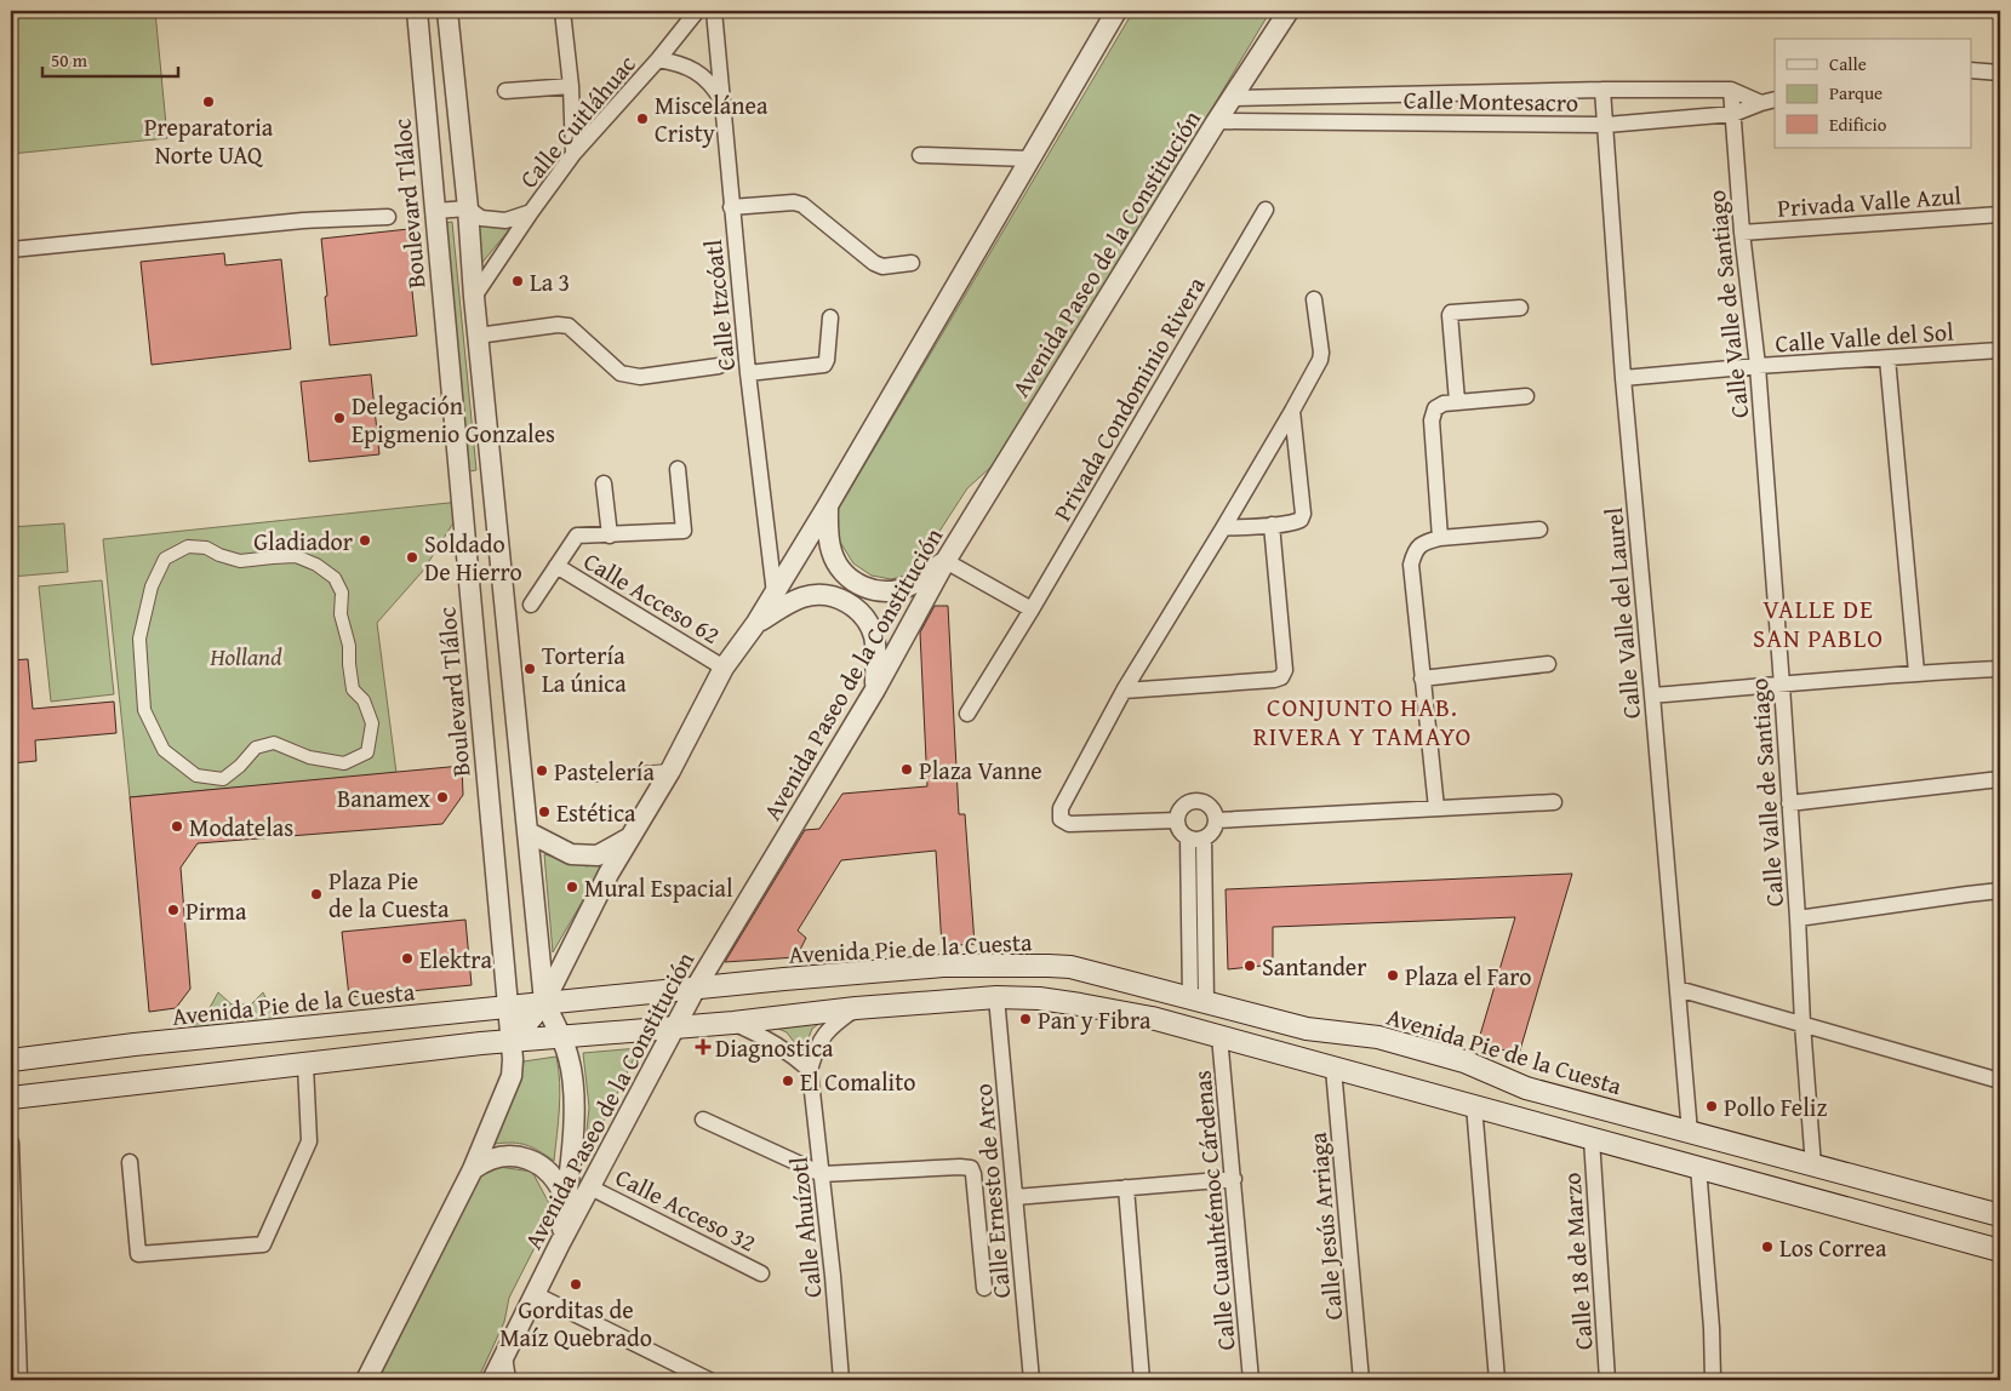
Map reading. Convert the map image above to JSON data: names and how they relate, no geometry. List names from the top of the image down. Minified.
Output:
{"streets":{"main road":["Avenida Pie de la Cuesta"],"street":["Calle Montesacro","Calle Cuitláhuac","Privada Valle Azul","Boulevard Tláloc","Avenida Paseo de la Constitución","Calle Valle de Santiago","Calle Itzcóatl","Calle Valle del Sol","Privada Condominio Rivera","Calle Acceso 62","Calle Valle del Laurel","Calle Ernesto de Arco","Calle Acceso 32","Calle Cuauhtémoc Cárdenas","Calle Jesús Arriaga","Calle Ahuízotl","Calle 18 de Marzo"]},"crossings":[["Calle Montesacro","Avenida Paseo de la Constitución"],["Calle Montesacro","Calle Valle de Santiago"],["Calle Montesacro","Calle Valle del Laurel"],["Calle Cuitláhuac","Boulevard Tláloc"],["Calle Cuitláhuac","Calle Itzcóatl"],["Privada Valle Azul","Calle Valle de Santiago"],["Boulevard Tláloc","Avenida Pie de la Cuesta"],["Avenida Paseo de la Constitución","Avenida Pie de la Cuesta"],["Avenida Paseo de la Constitución","Calle Acceso 32"],["Calle Valle de Santiago","Calle Valle del Sol"],["Calle Valle de Santiago","Avenida Pie de la Cuesta"],["Calle Valle del Sol","Calle Valle del Laurel"],["Calle Valle del Laurel","Avenida Pie de la Cuesta"]],"districts":["VALLE DE SAN PABLO","CONJUNTO HAB. RIVERA Y TAMAYO"],"parks":["Holland"],"places":{"other":["Preparatoria Norte UAQ","Miscelánea Cristy","La 3","Delegación Epigmenio Gonzales","Gladiador","Soldado De Hierro","Tortería La única","Plaza Vanne","Pastelería","Banamex","Estética","Modatelas","Mural Espacial","Plaza Pie de la Cuesta","Pirma","Elektra","Santander","Plaza el Faro","Pan y Fibra","El Comalito","Pollo Feliz","Los Correa","Gorditas de Maíz Quebrado"],"health":["Diagnostica"]},"legend":["Calle","Parque","Edificio"],"scale_bar":"50 m"}
